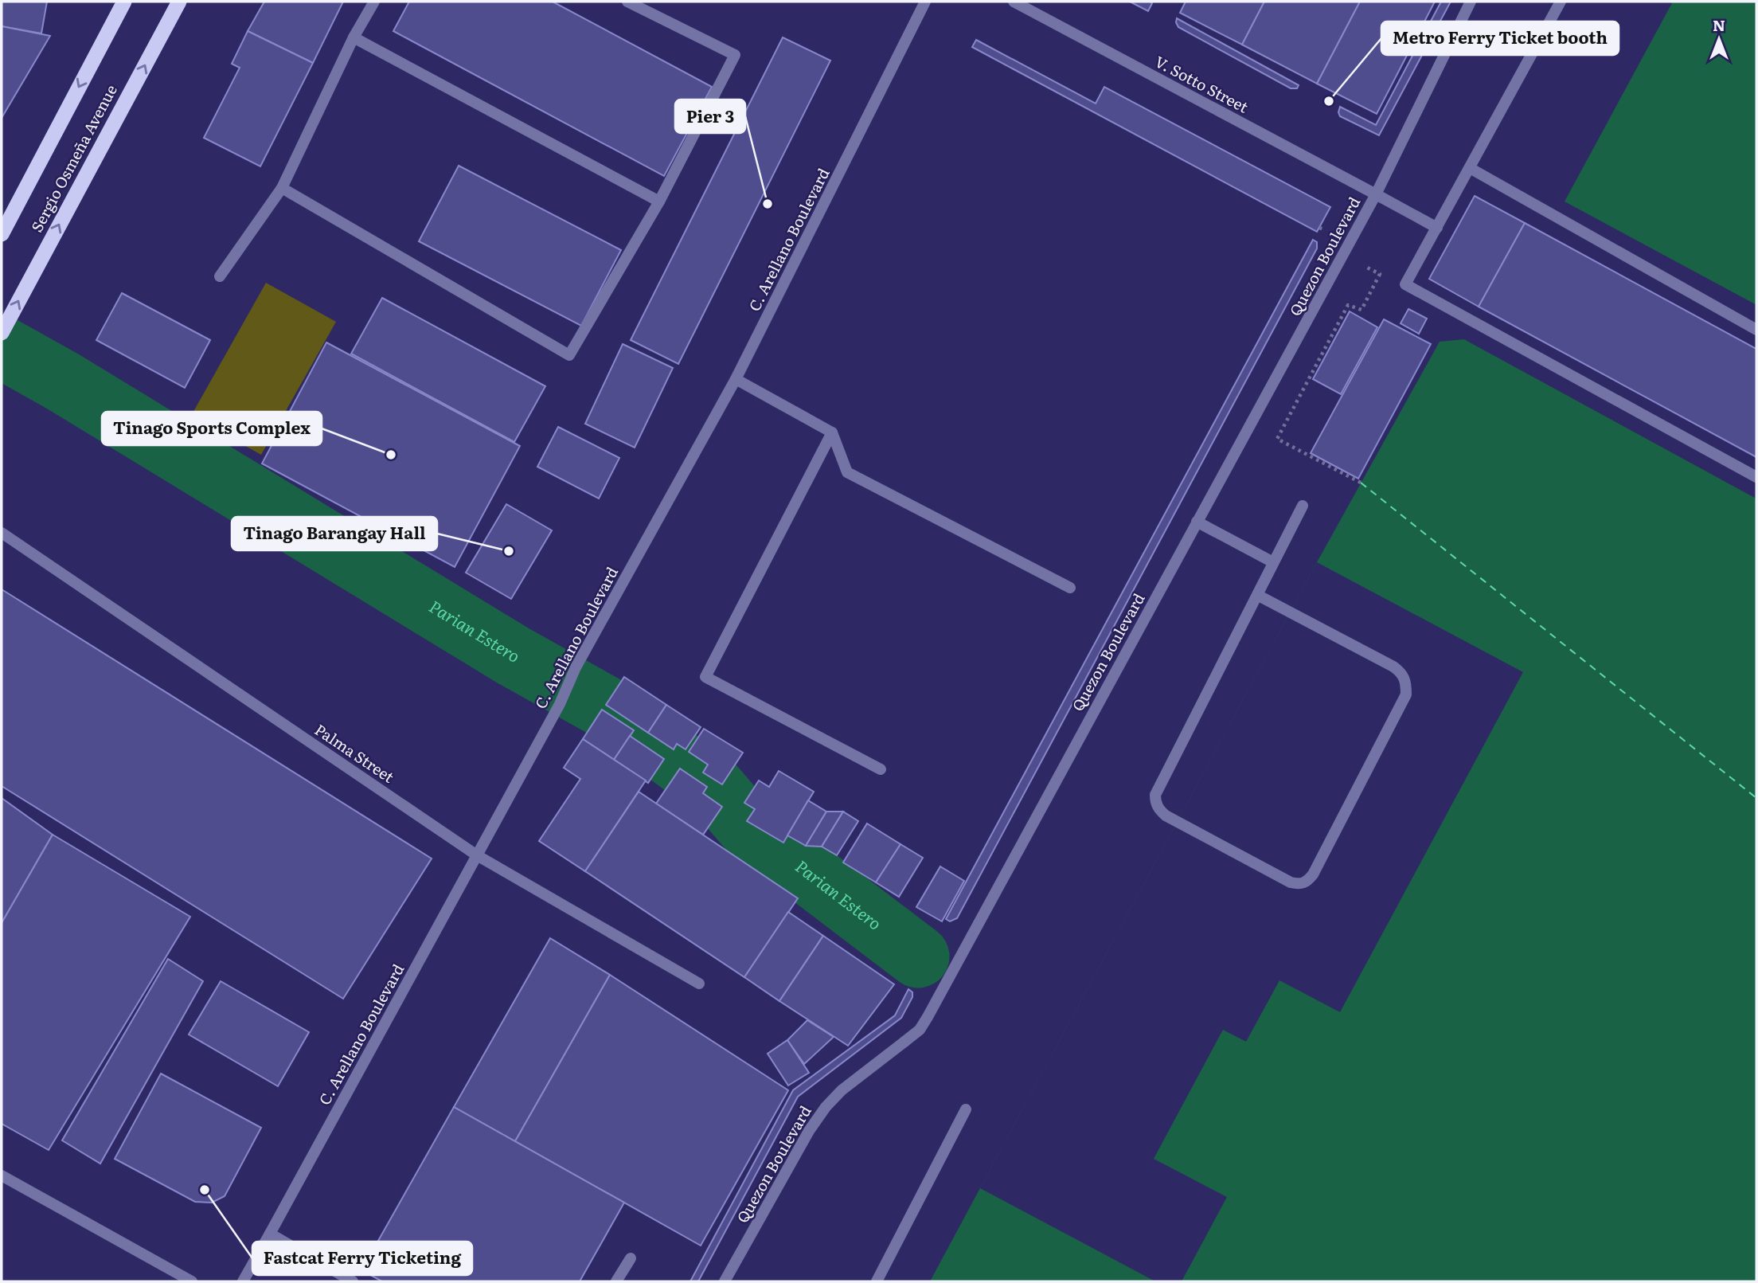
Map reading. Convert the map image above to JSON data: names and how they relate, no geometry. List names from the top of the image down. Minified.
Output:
{"streets":{"highway":["Sergio Osmeña Avenue"],"street":["V. Sotto Street","C. Arellano Boulevard","Quezon Boulevard","Palma Street"]},"crossings":[["V. Sotto Street","Quezon Boulevard"],["C. Arellano Boulevard","Palma Street"]],"water":["Parian Estero"],"places":["Metro Ferry Ticket booth","Pier 3","Tinago Sports Complex","Tinago Barangay Hall","Fastcat Ferry Ticketing"],"north":"top"}
